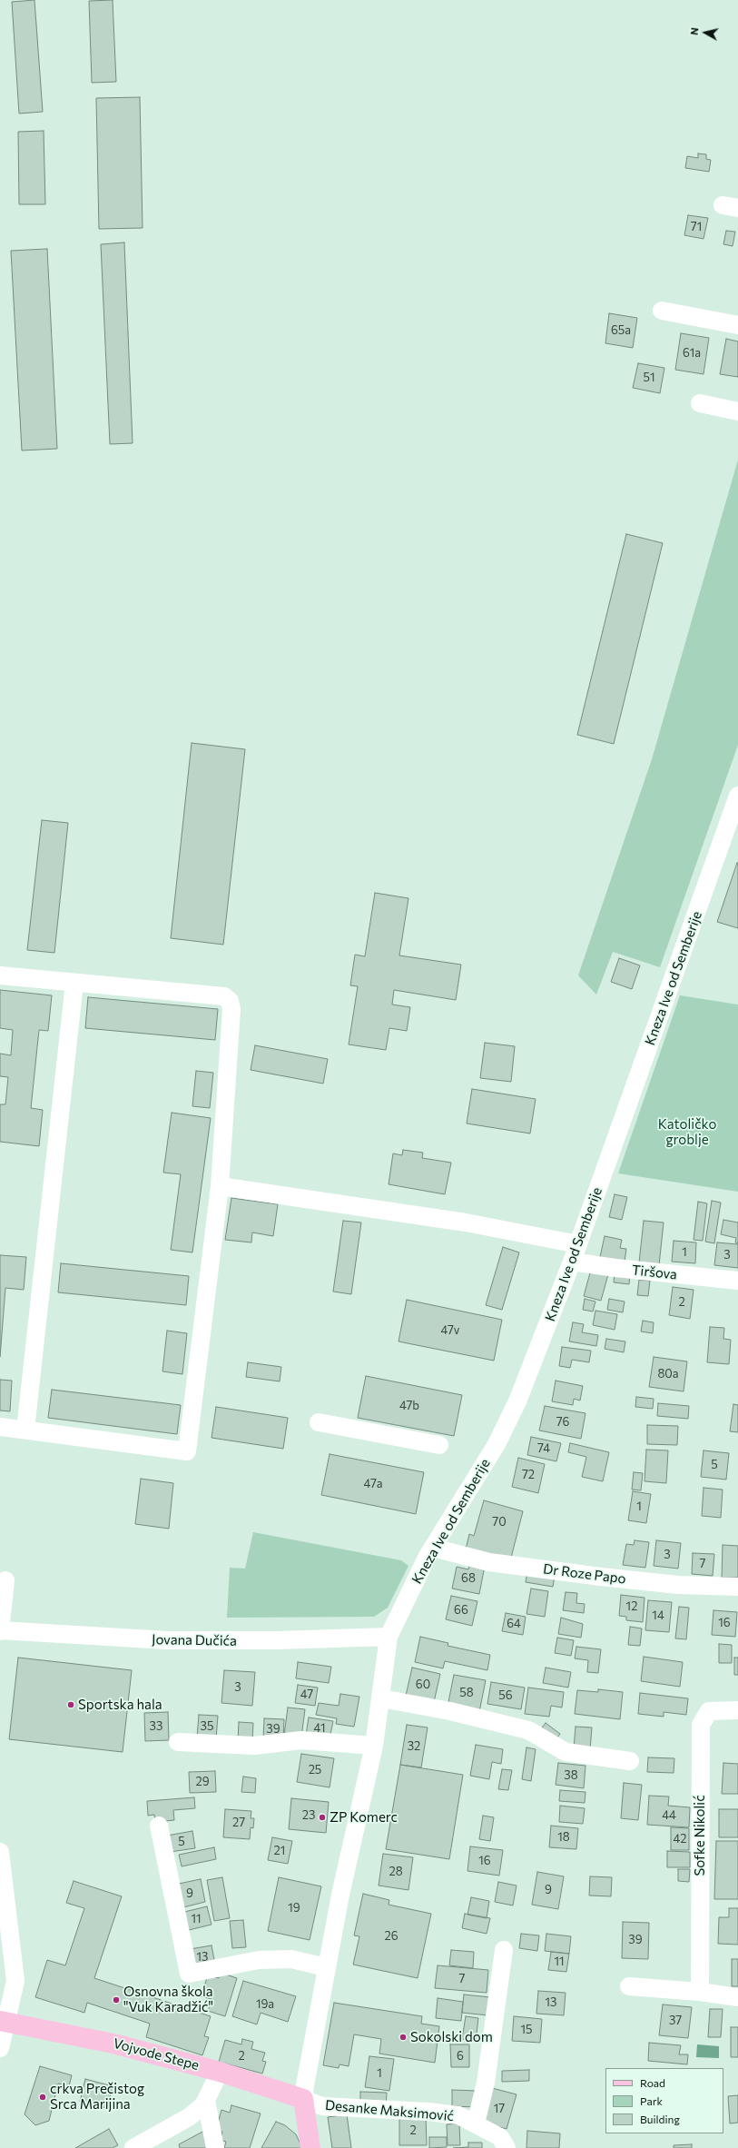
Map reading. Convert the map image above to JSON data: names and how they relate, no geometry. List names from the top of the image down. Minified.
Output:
{"streets":{"main road":["Vojvode Stepe"],"street":["Kneza Ive od Semberije","Tiršova","Dr Roze Papo","Jovana Dučića","Sofke Nikolić","Desanke Maksimović"]},"crossings":[["Kneza Ive od Semberije","Tiršova"],["Kneza Ive od Semberije","Dr Roze Papo"],["Kneza Ive od Semberije","Jovana Dučića"],["Kneza Ive od Semberije","Vojvode Stepe"],["Kneza Ive od Semberije","Desanke Maksimović"],["Vojvode Stepe","Desanke Maksimović"]],"parks":["Katoličko groblje"],"places":["Sportska hala","ZP Komerc","Osnovna škola \"Vuk Karadžić\"","Sokolski dom","crkva Prečistog Srca Marijina"],"house_numbers":["71","65a","61a","51","1","3","2","47v","80a","47b","76","74","5","72","47a","1","70","3","7","68","12","66","14","16","64","60","3","58","47","56","33","35","41","39","32","25","38","29","23","44","27","18","42","5","21","16","28","9","9","19","11","26","39","13","11","7","13","19a","37","15","2","6","1","17","2"],"legend":["Road","Park","Building"],"north":"left"}
